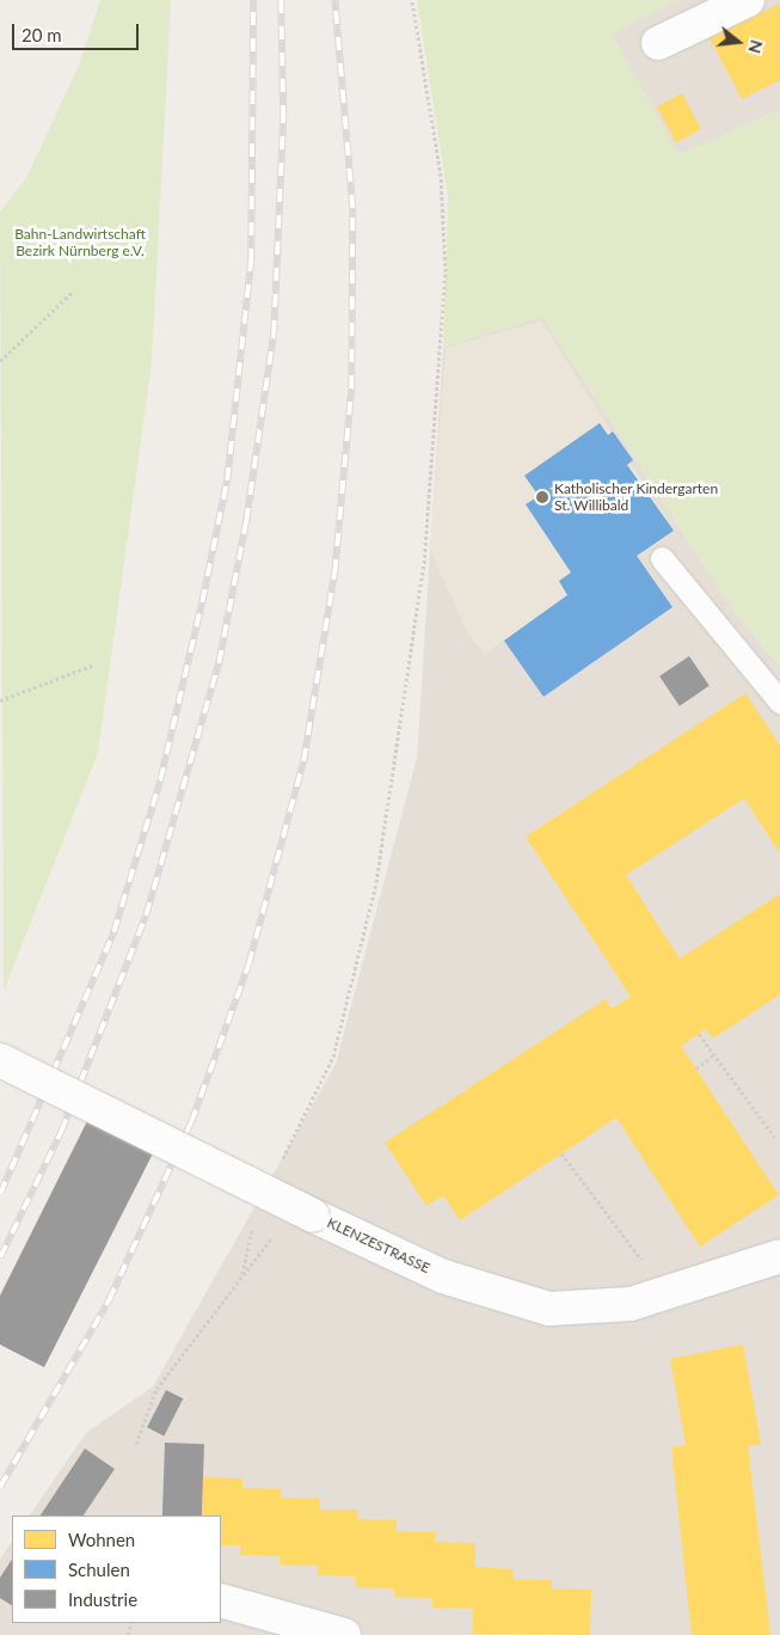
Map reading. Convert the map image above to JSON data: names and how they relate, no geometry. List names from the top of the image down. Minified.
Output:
{"streets":{"street":["KLENZESTRASSE"]},"parks":["Bahn-Landwirtschaft Bezirk Nürnberg e.V."],"places":["Katholischer Kindergarten St. Willibald"],"legend":["Wohnen","Schulen","Industrie"],"scale_bar":"20 m","north":"right"}
